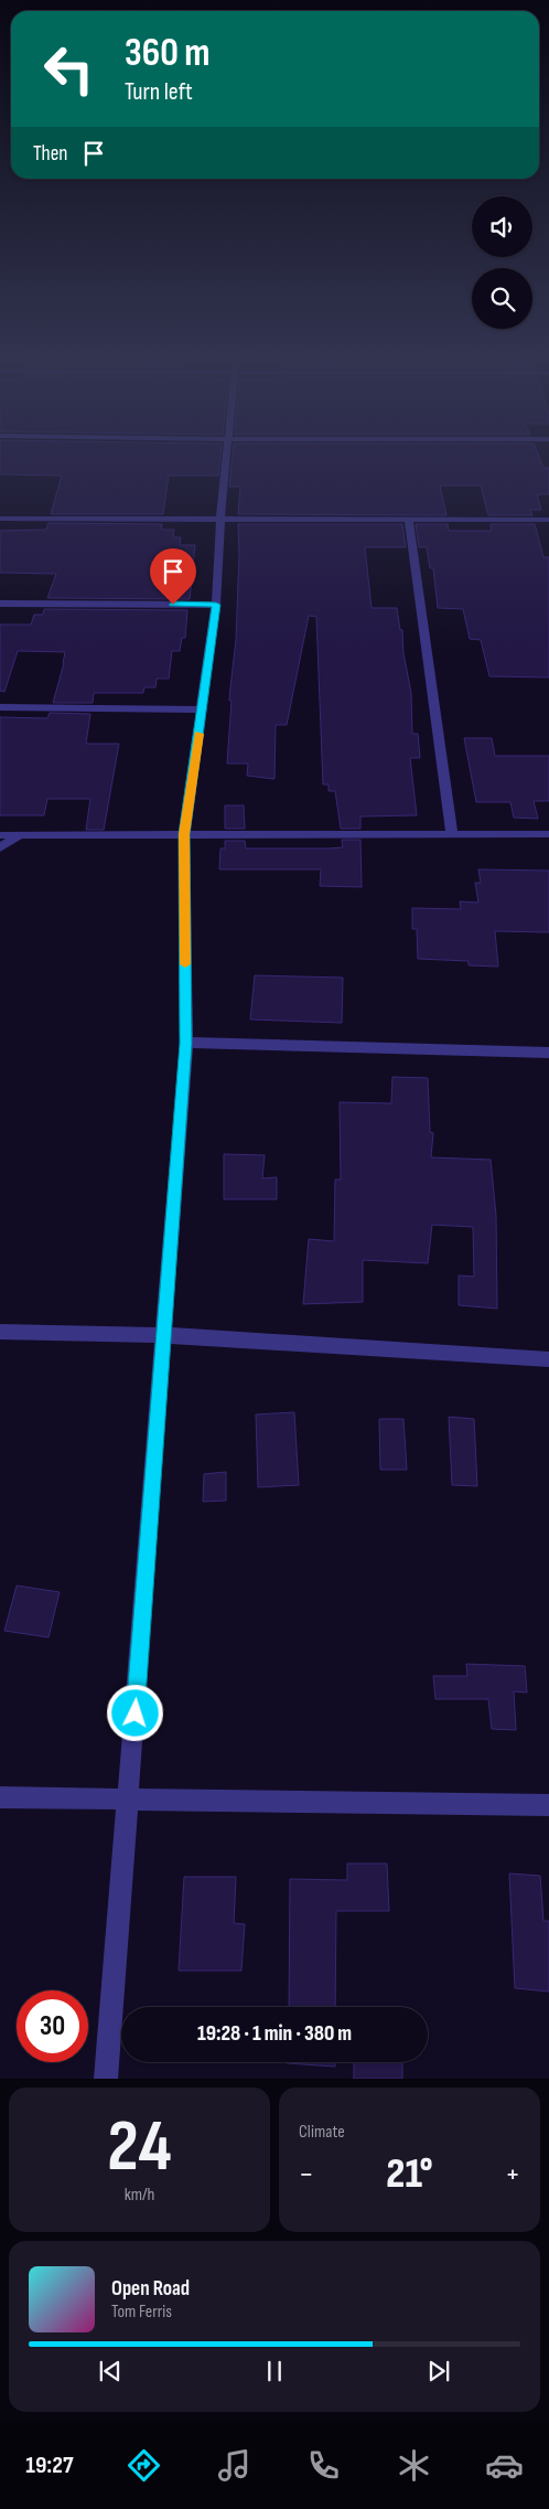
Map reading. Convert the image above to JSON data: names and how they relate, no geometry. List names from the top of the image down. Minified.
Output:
{"page":{"turn":["360 m","Turn left"],"then":"Then","limit":"30","trip":"19:28 · 1 min · 380 m","tile":[["24","km/h"],"Climate"],"heat":["−","21°","+"],"song":["Open Road","Tom Ferris"],"tabs":"19:27"}}
